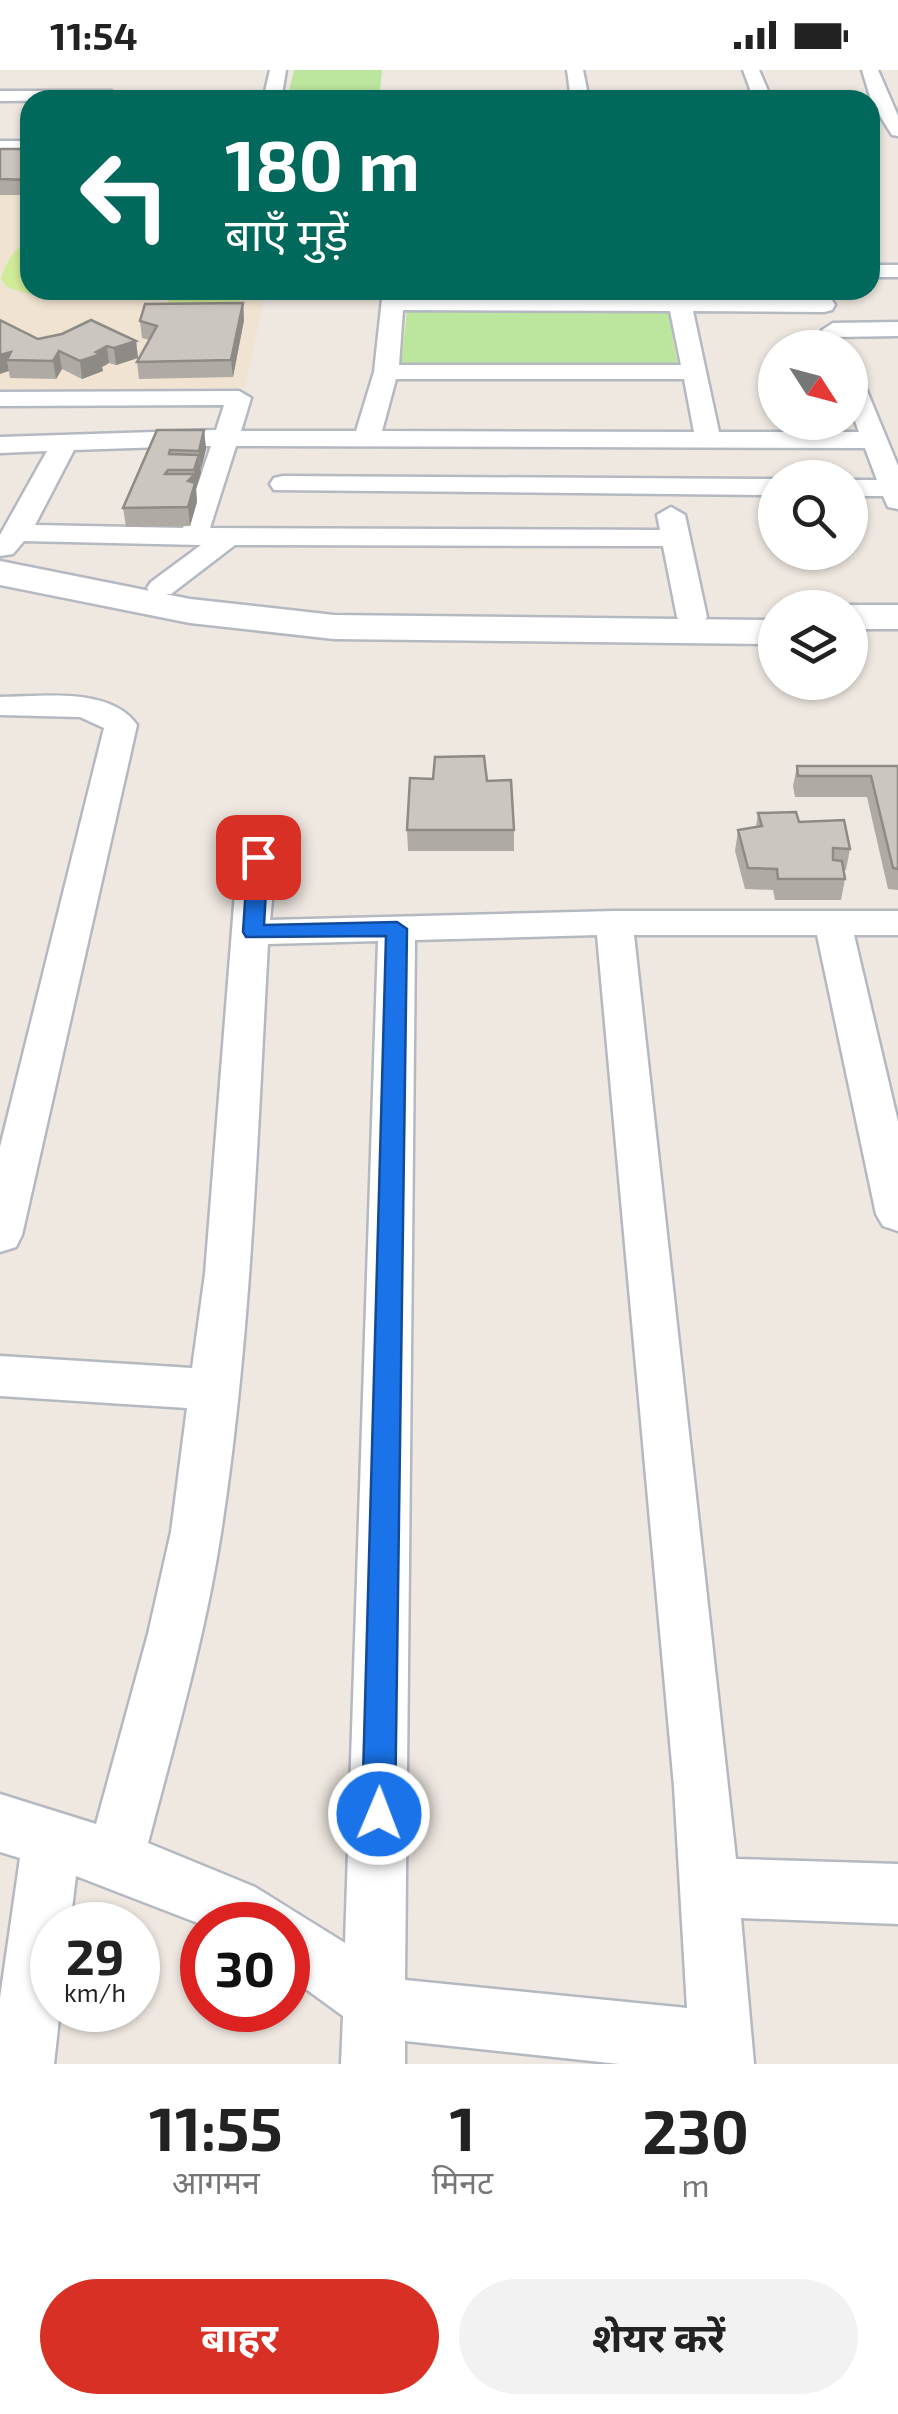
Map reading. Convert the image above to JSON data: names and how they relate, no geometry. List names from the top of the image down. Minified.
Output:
{"north":"bottom right","page":{"status":"11:54","turn":["180 m","बाएँ मुड़ें"],"speed":"29 km/h","limit":"30","eta":["11:55","आगमन","1","मिनट","230","m"],"buttons":["बाहर","शेयर करें"]}}
